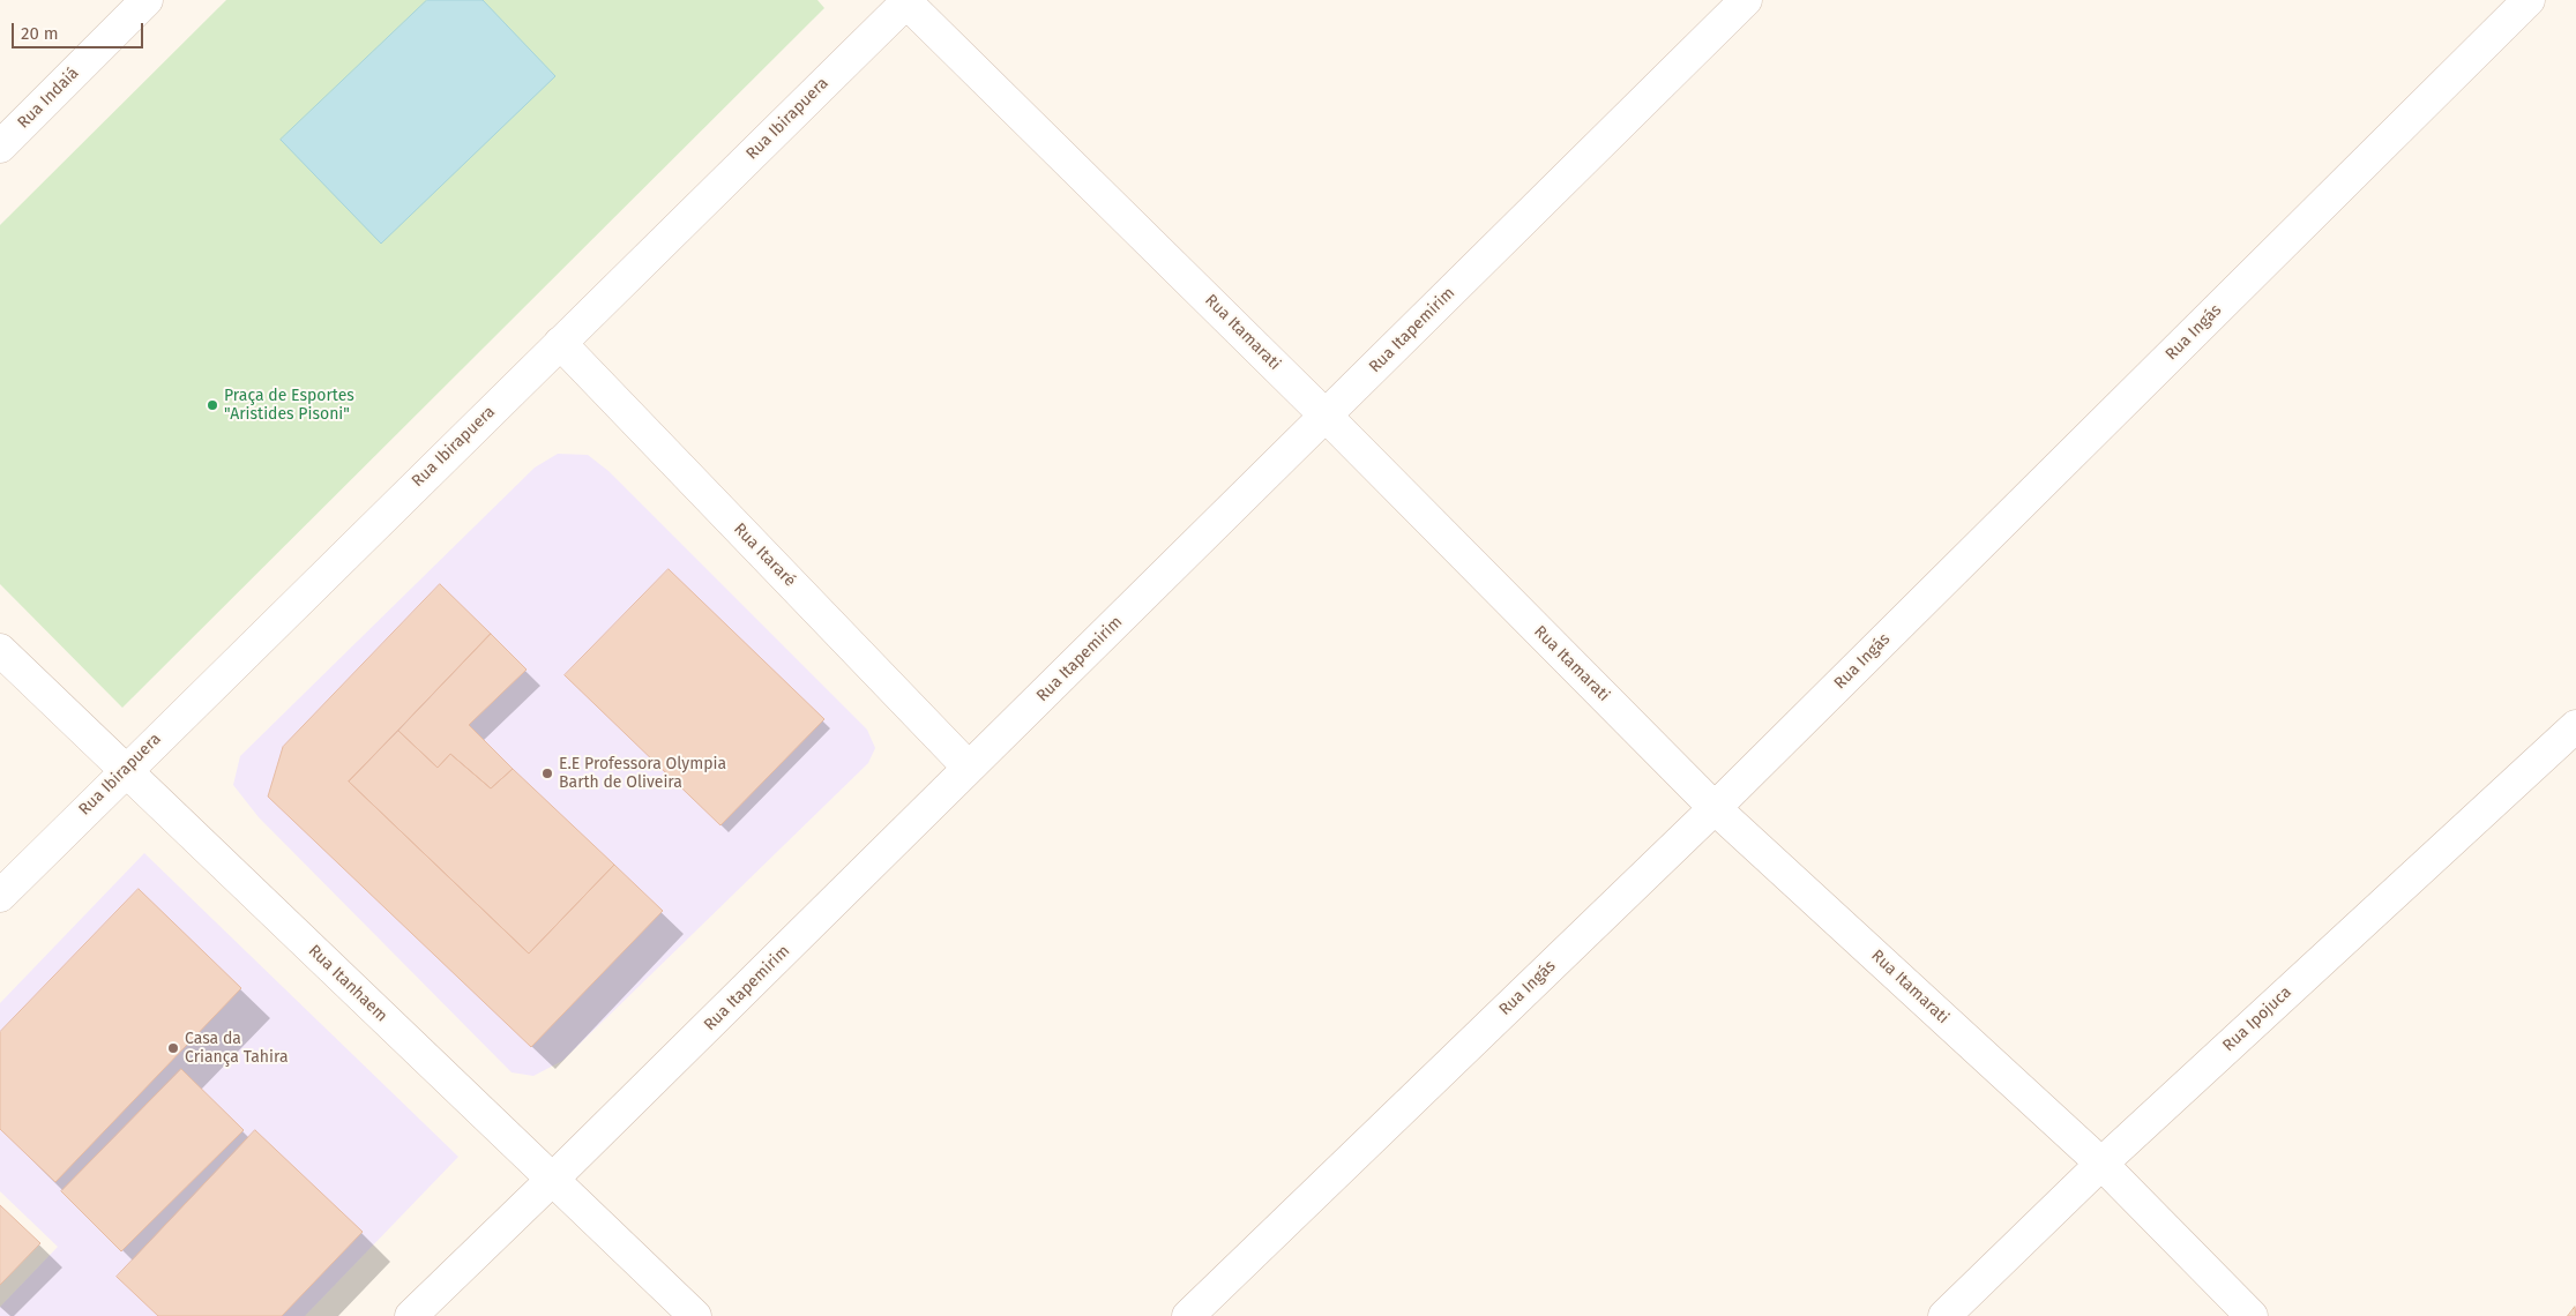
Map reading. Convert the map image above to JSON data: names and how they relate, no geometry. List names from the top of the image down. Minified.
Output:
{"streets":{"street":["Rua Indaiá","Rua Ibirapuera","Rua Itapemirim","Rua Itamarati","Rua Ingás","Rua Itararé","Rua Itanhaem","Rua Ipojuca"]},"crossings":[["Rua Ibirapuera","Rua Itamarati"],["Rua Ibirapuera","Rua Itararé"],["Rua Ibirapuera","Rua Itanhaem"],["Rua Itapemirim","Rua Itamarati"],["Rua Itapemirim","Rua Itararé"],["Rua Itapemirim","Rua Itanhaem"],["Rua Itamarati","Rua Ingás"],["Rua Itamarati","Rua Ipojuca"]],"places":["Praça de Esportes \"Aristides Pisoni\"","E.E Professora Olympia Barth de Oliveira","Casa da Criança Tahira"],"scale_bar":"20 m"}
